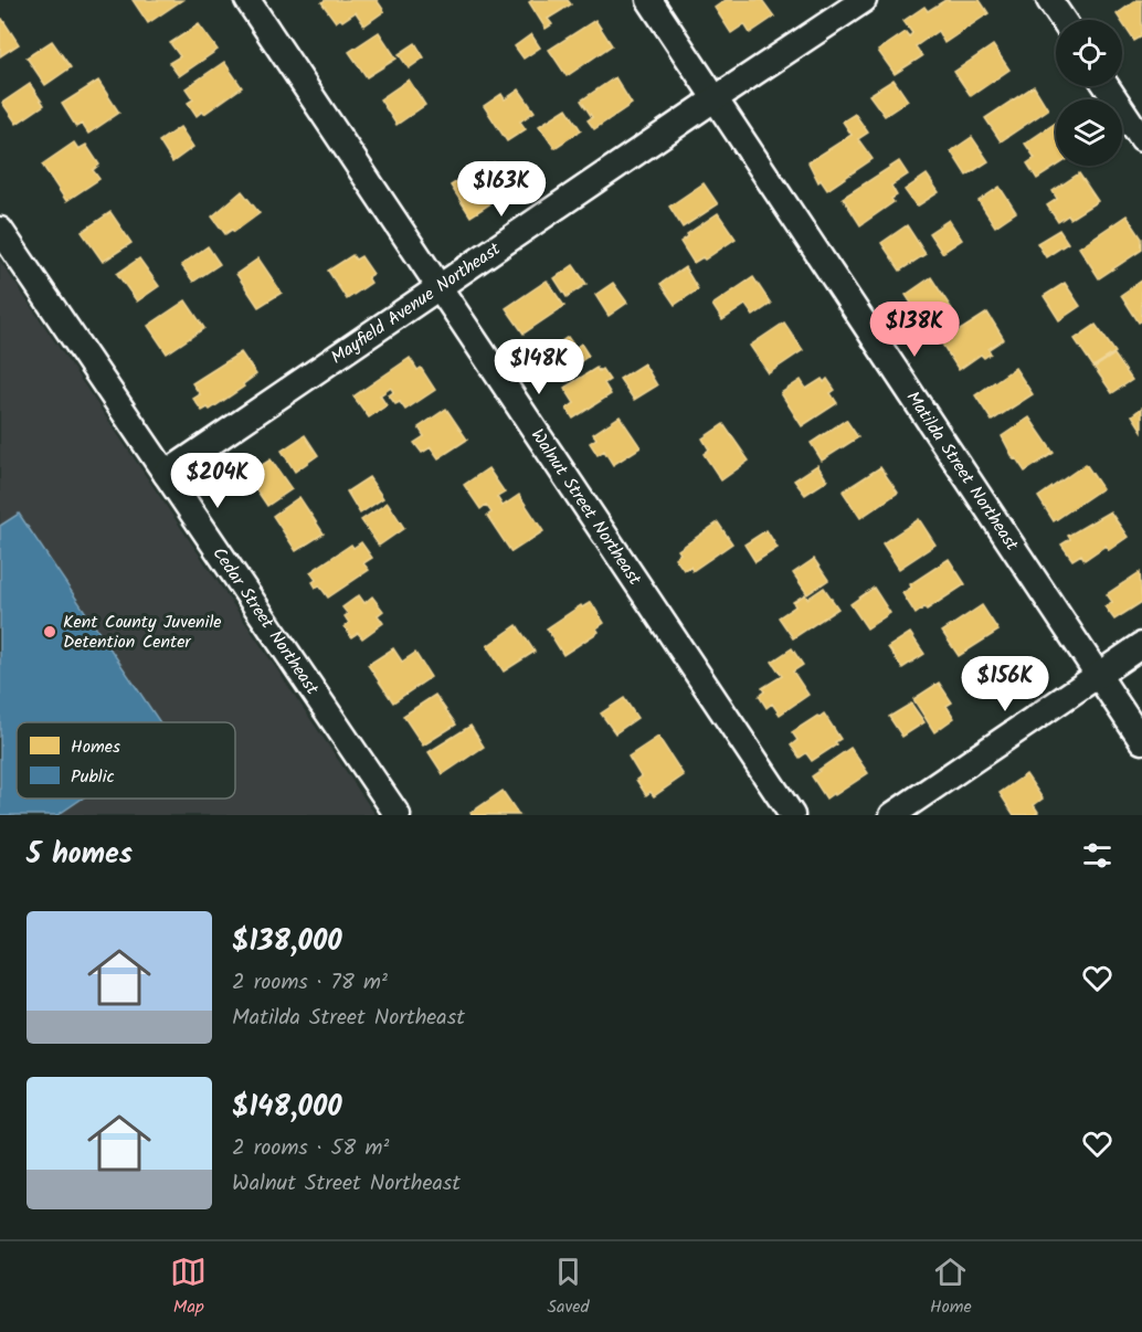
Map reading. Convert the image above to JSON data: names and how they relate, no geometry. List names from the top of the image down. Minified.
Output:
{"streets":{"street":["Mayfield Avenue Northeast","Matilda Street Northeast","Walnut Street Northeast","Cedar Street Northeast"]},"crossings":[["Mayfield Avenue Northeast","Matilda Street Northeast"],["Mayfield Avenue Northeast","Walnut Street Northeast"],["Mayfield Avenue Northeast","Cedar Street Northeast"]],"places":["Kent County Juvenile Detention Center"],"legend":["Homes","Public"],"page":{"price":["$163K","$138K","$148K","$204K","$156K"],"heading":"5 homes","list":[{"name":"$138,000","note":"2 rooms · 78 m² · Matilda Street Northeast"},{"name":"$148,000","note":"2 rooms · 58 m² · Walnut Street Northeast"}],"tabs":["Map","Saved","Home"]}}
